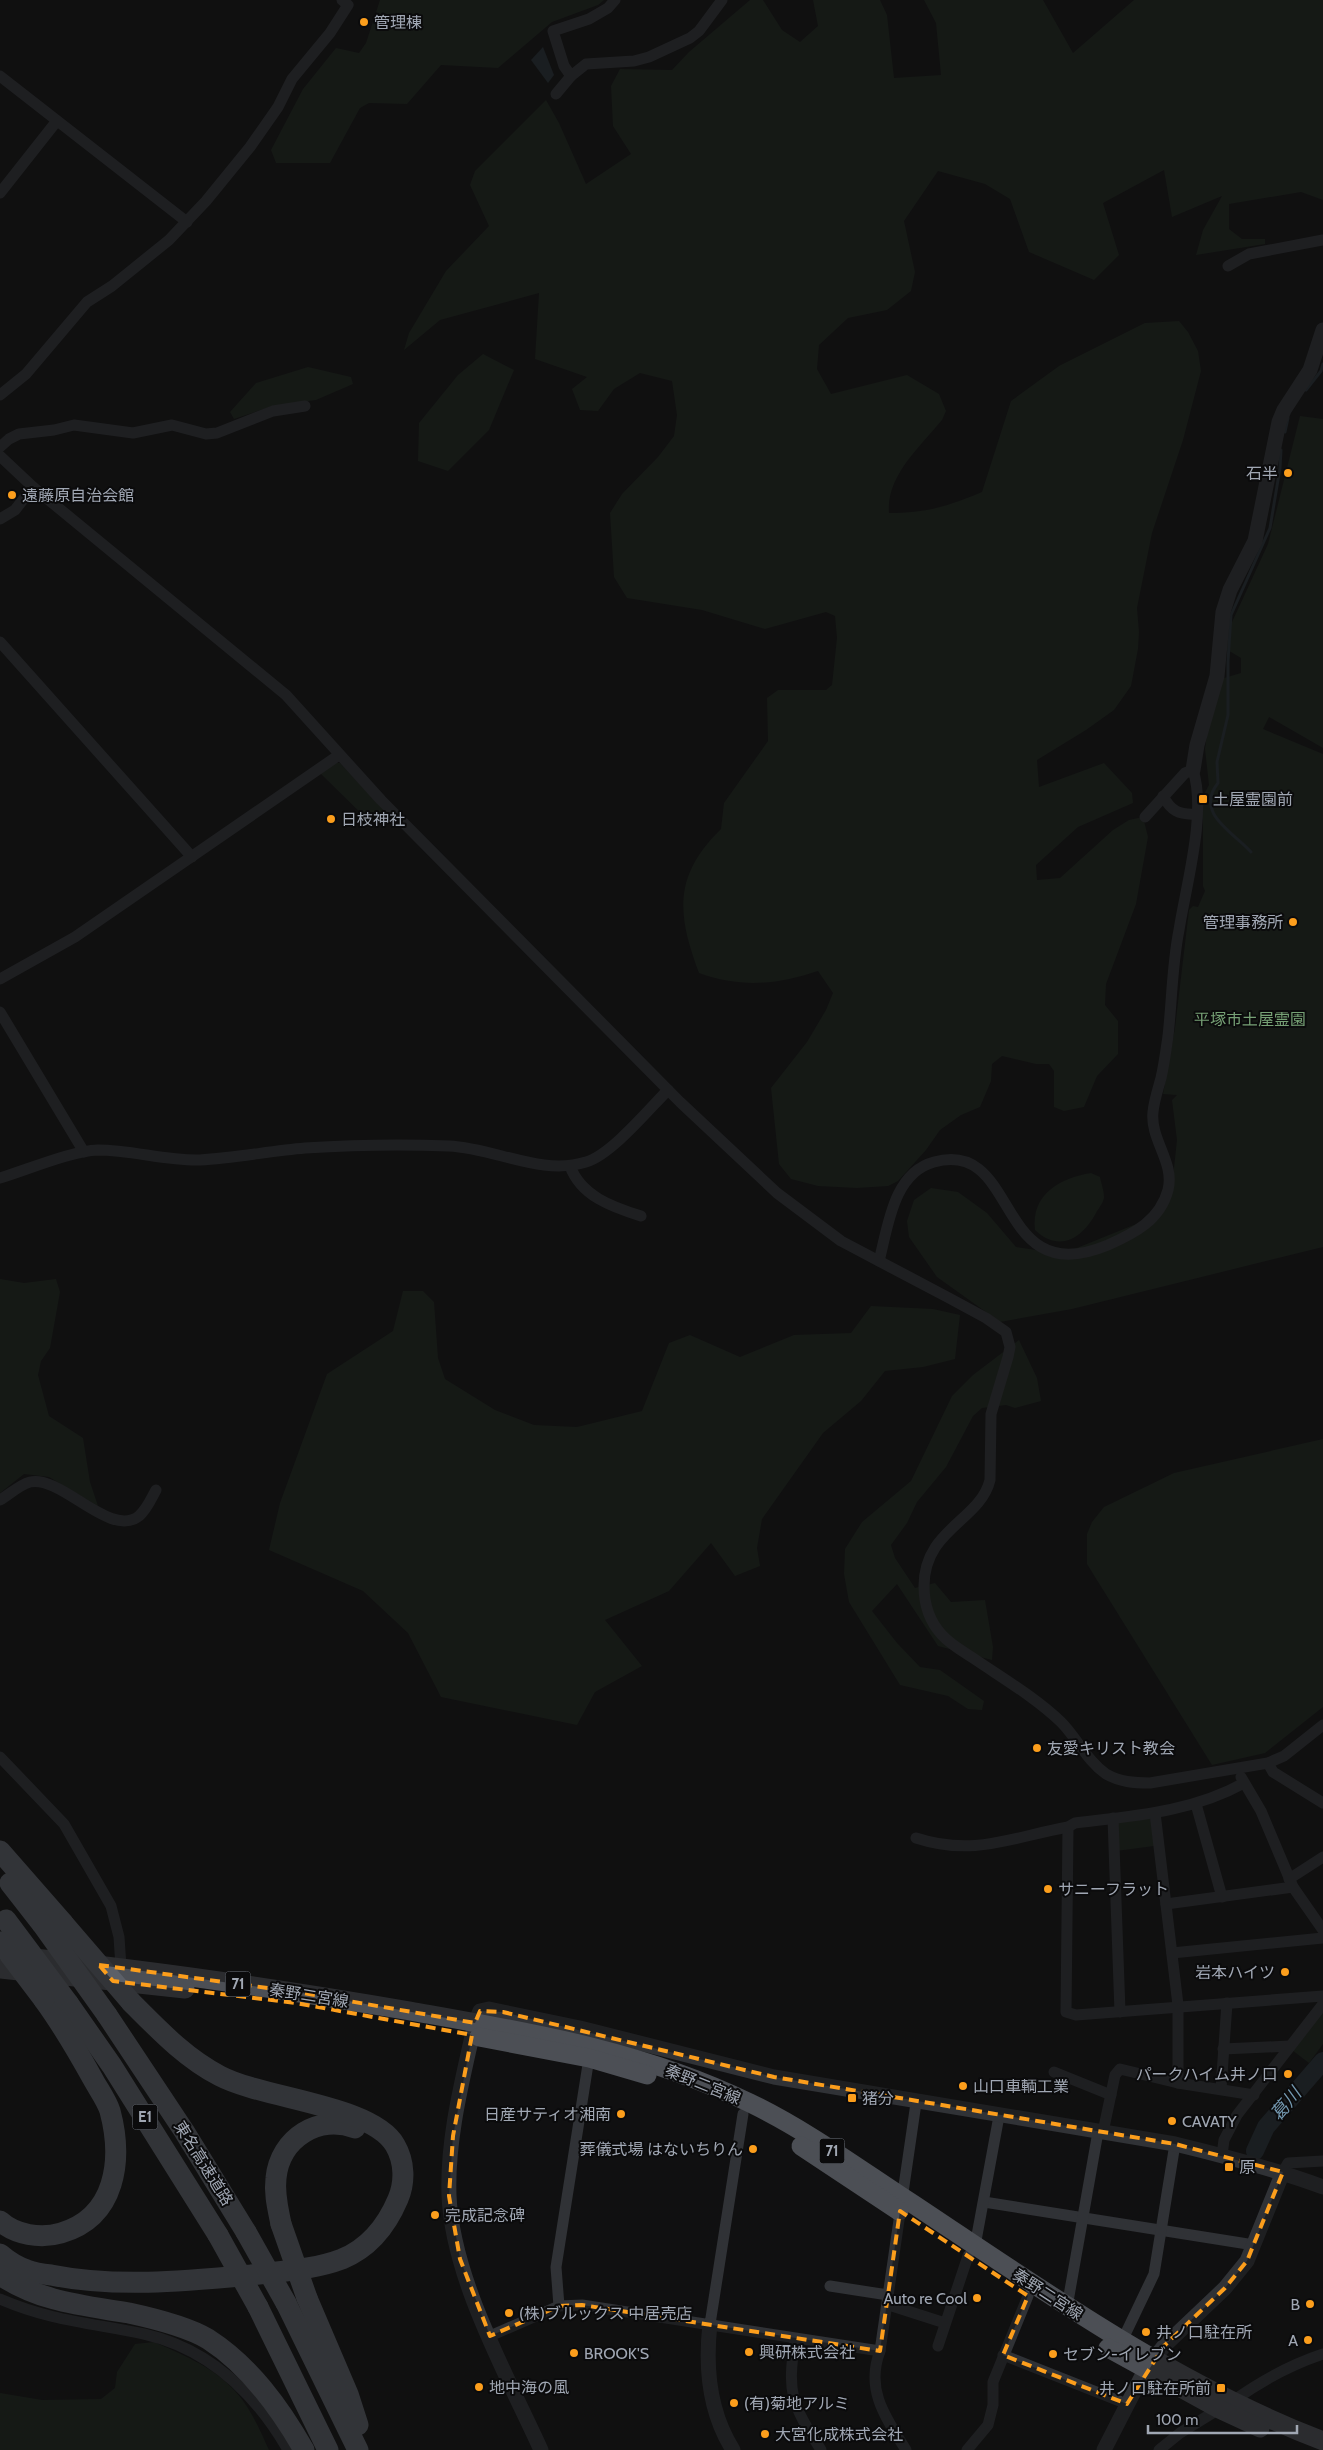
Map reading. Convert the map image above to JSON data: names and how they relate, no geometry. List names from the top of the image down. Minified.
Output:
{"streets":{"highway":["E1","東名高速道路"],"main road":["71","秦野二宮線"]},"water":["葛川"],"parks":["平塚市土屋霊園"],"places":{"other":["管理棟","石半","遠藤原自治会館","日枝神社","管理事務所","友愛キリスト教会","サニーフラット","岩本ハイツ","パークハイム井ノ口","山口車輌工業","日産サティオ湘南","CAVATY","葬儀式場 はないちりん","完成記念碑","Auto re Cool","B","(株)ブルックス 中居売店","井ノ口駐在所","A","興研株式会社","BROOK'S","セブン-イレブン","地中海の風","(有)菊地アルミ","大宮化成株式会社"],"transit":["土屋霊園前","猪分","原","井ノ口駐在所前"]},"scale_bar":"100 m"}
